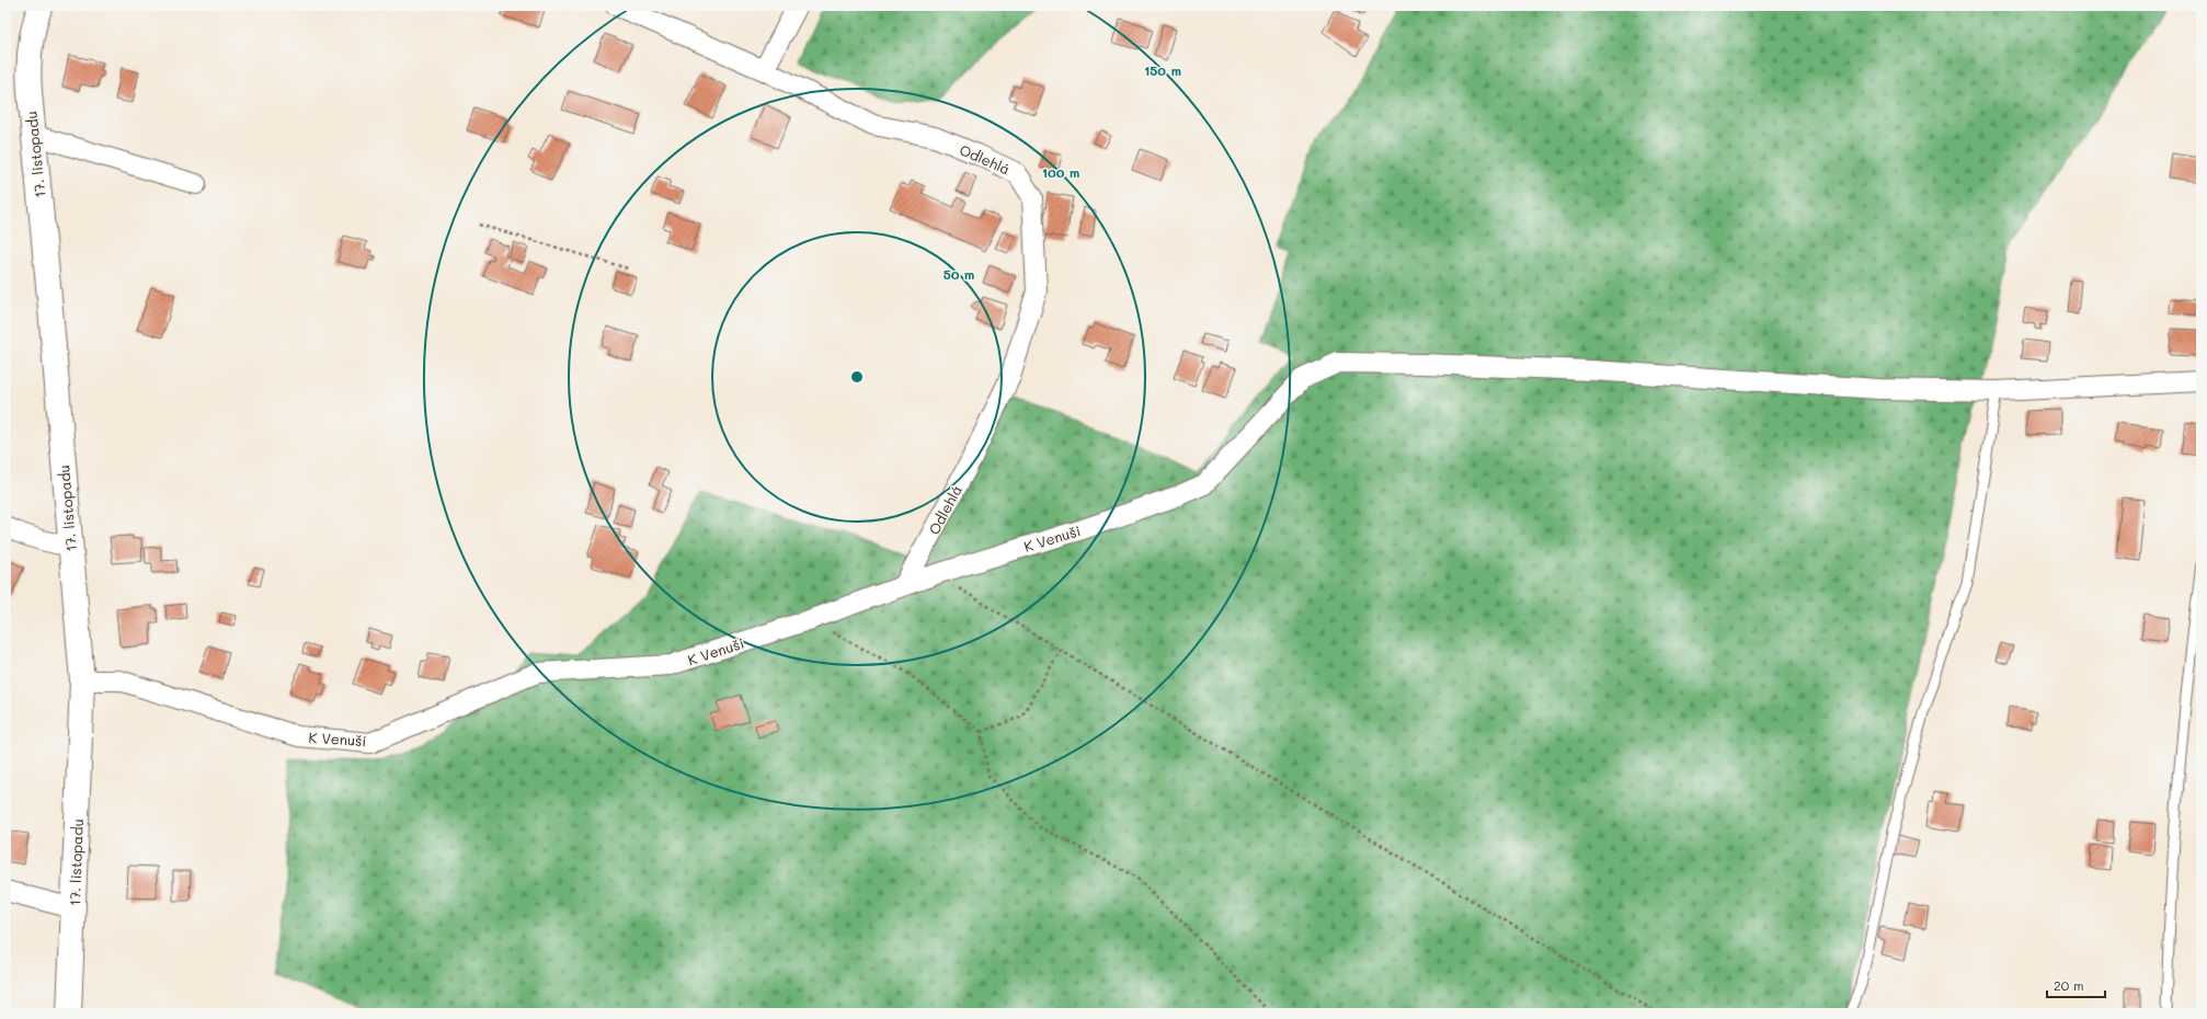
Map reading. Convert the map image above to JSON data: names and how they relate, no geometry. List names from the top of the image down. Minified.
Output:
{"streets":{"main road":["17. listopadu"],"street":["Odlehlá","K Venuši"]},"crossings":[["17. listopadu","K Venuši"],["Odlehlá","K Venuši"]],"scale_bar":"20 m","rings":["150 m","100 m","50 m"]}
